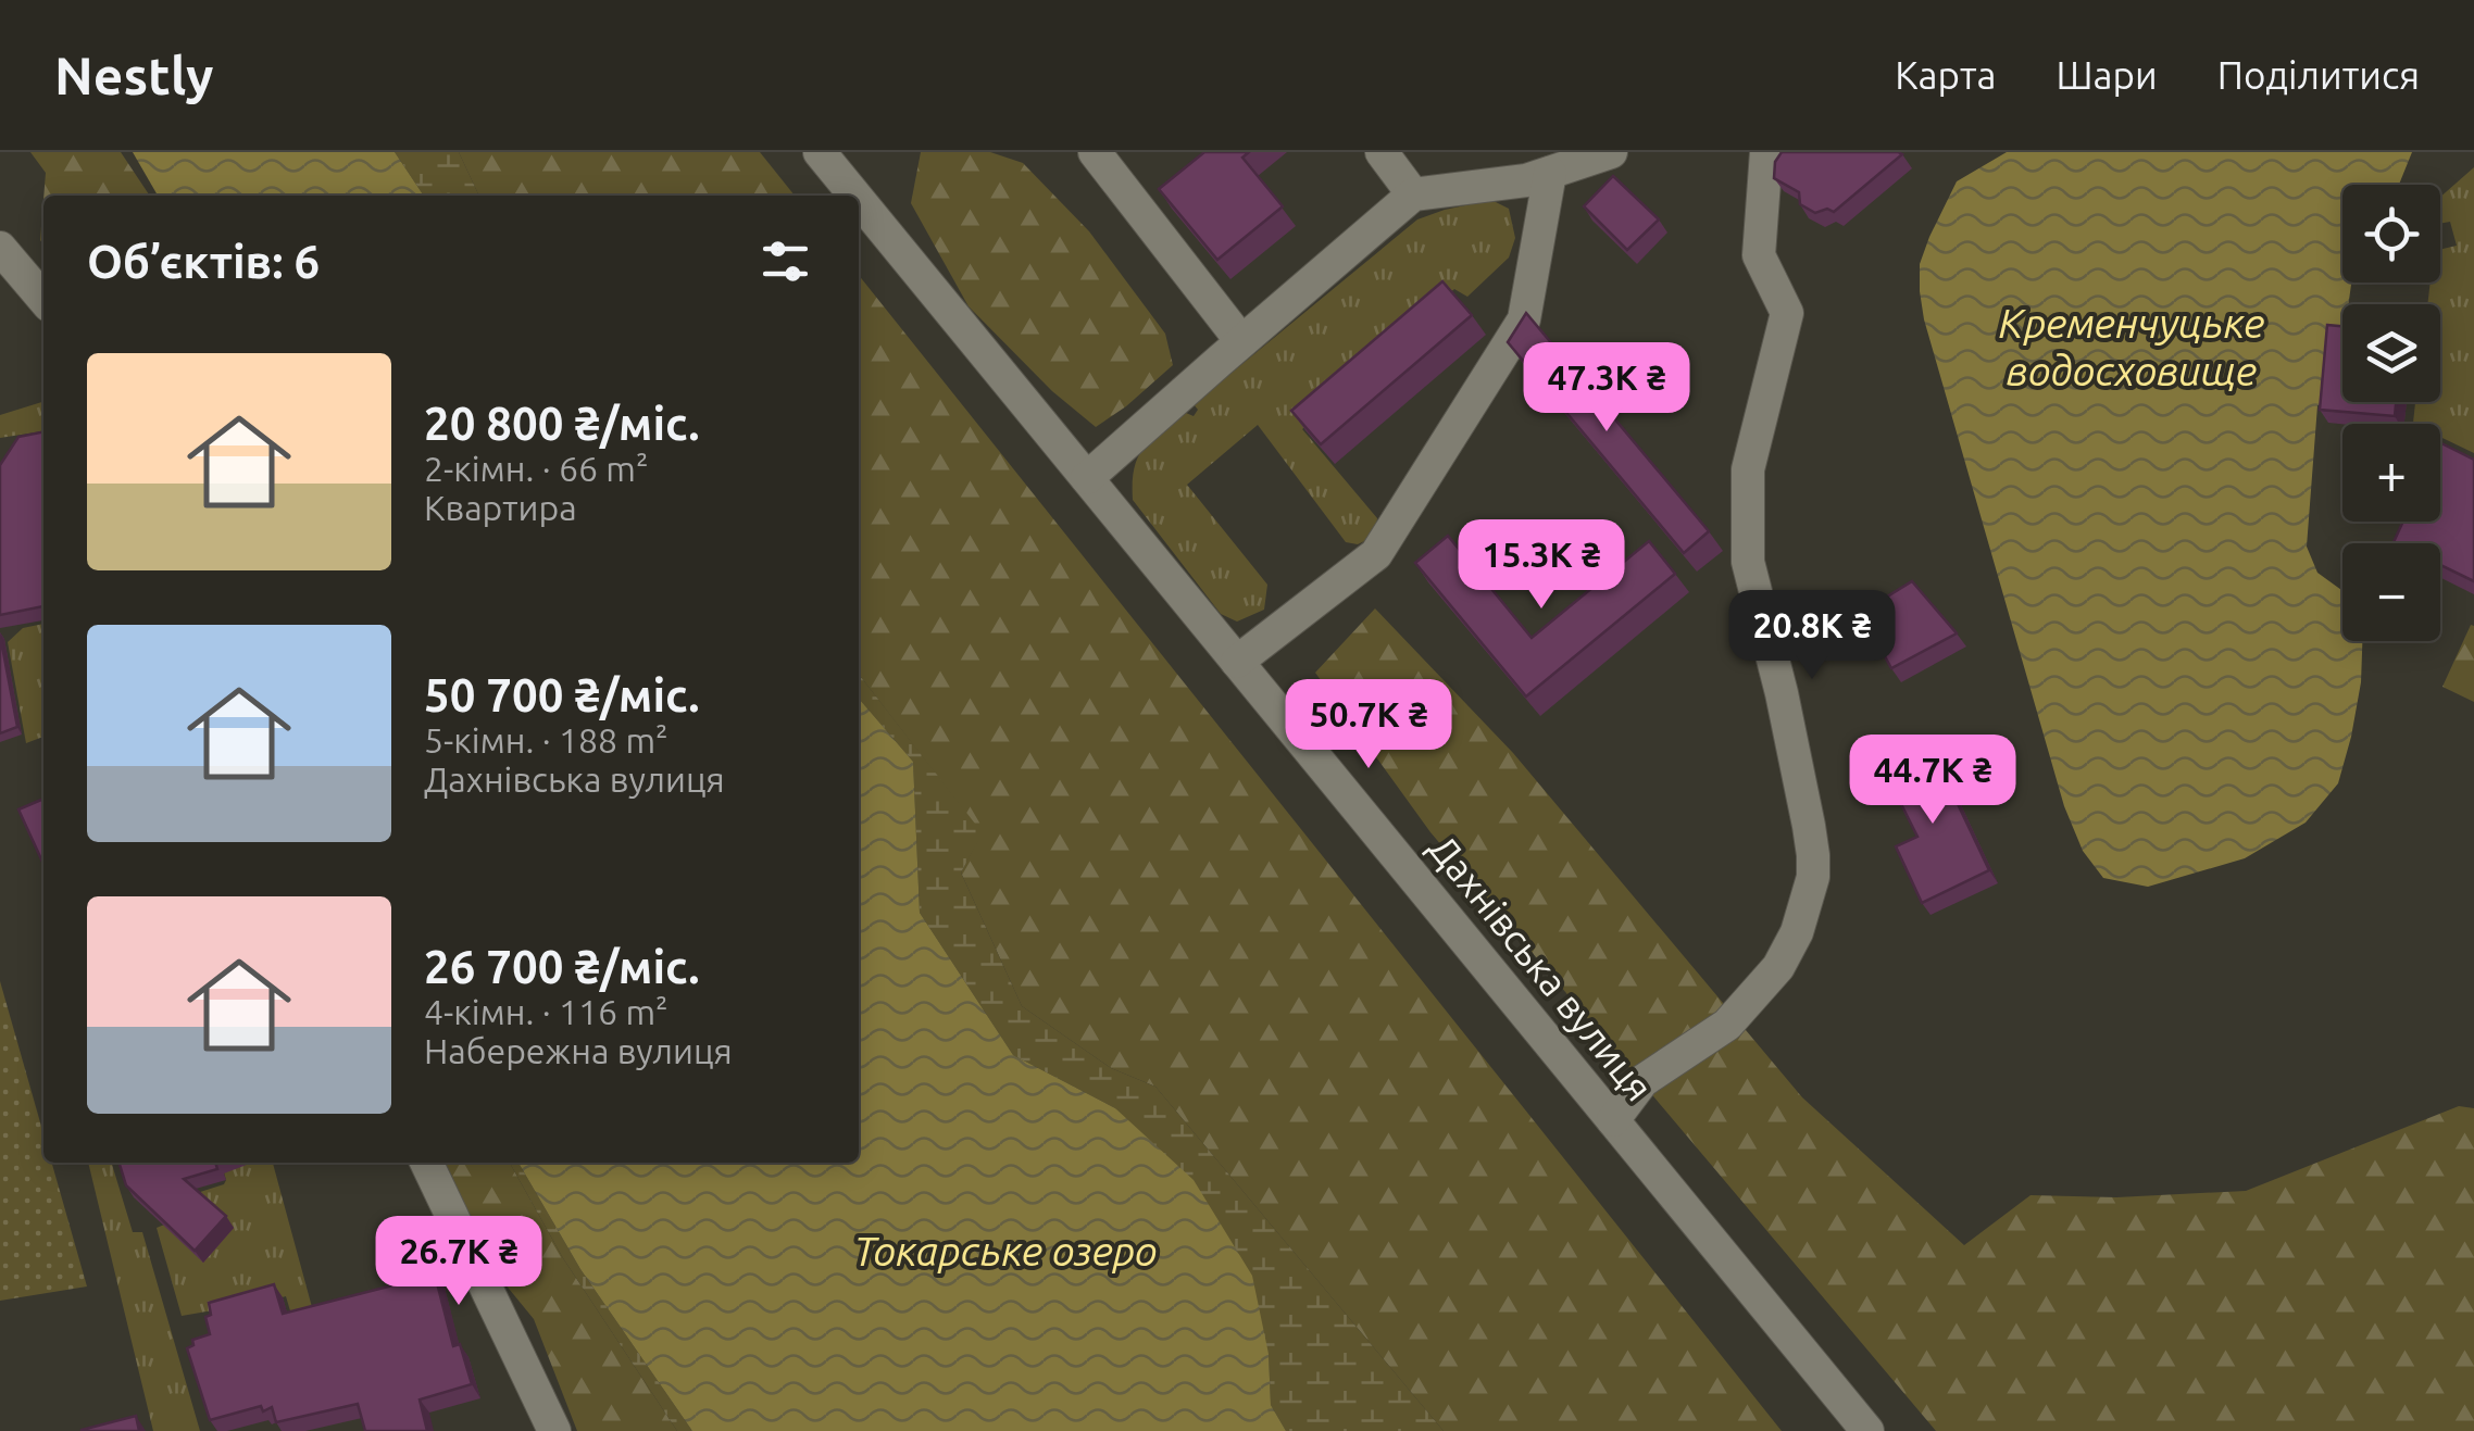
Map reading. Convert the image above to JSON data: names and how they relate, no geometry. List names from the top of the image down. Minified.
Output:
{"streets":{"street":["Дахнівська вулиця"]},"water":["Кременчуцьке водосховище","Токарське озеро"],"page":{"header":"Nestly","nav":["Карта","Шари","Поділитися"],"map_buttons":["+","−"],"heading":"Об’єктів: 6","list":[{"name":"20 800 ₴/міс.","note":"2-кімн. · 66 m² · Квартира"},{"name":"50 700 ₴/міс.","note":"5-кімн. · 188 m² · Дахнівська вулиця"},{"name":"26 700 ₴/міс.","note":"4-кімн. · 116 m² · Набережна вулиця"}],"price":["47.3K ₴","15.3K ₴","20.8K ₴","50.7K ₴","44.7K ₴","26.7K ₴"]}}
